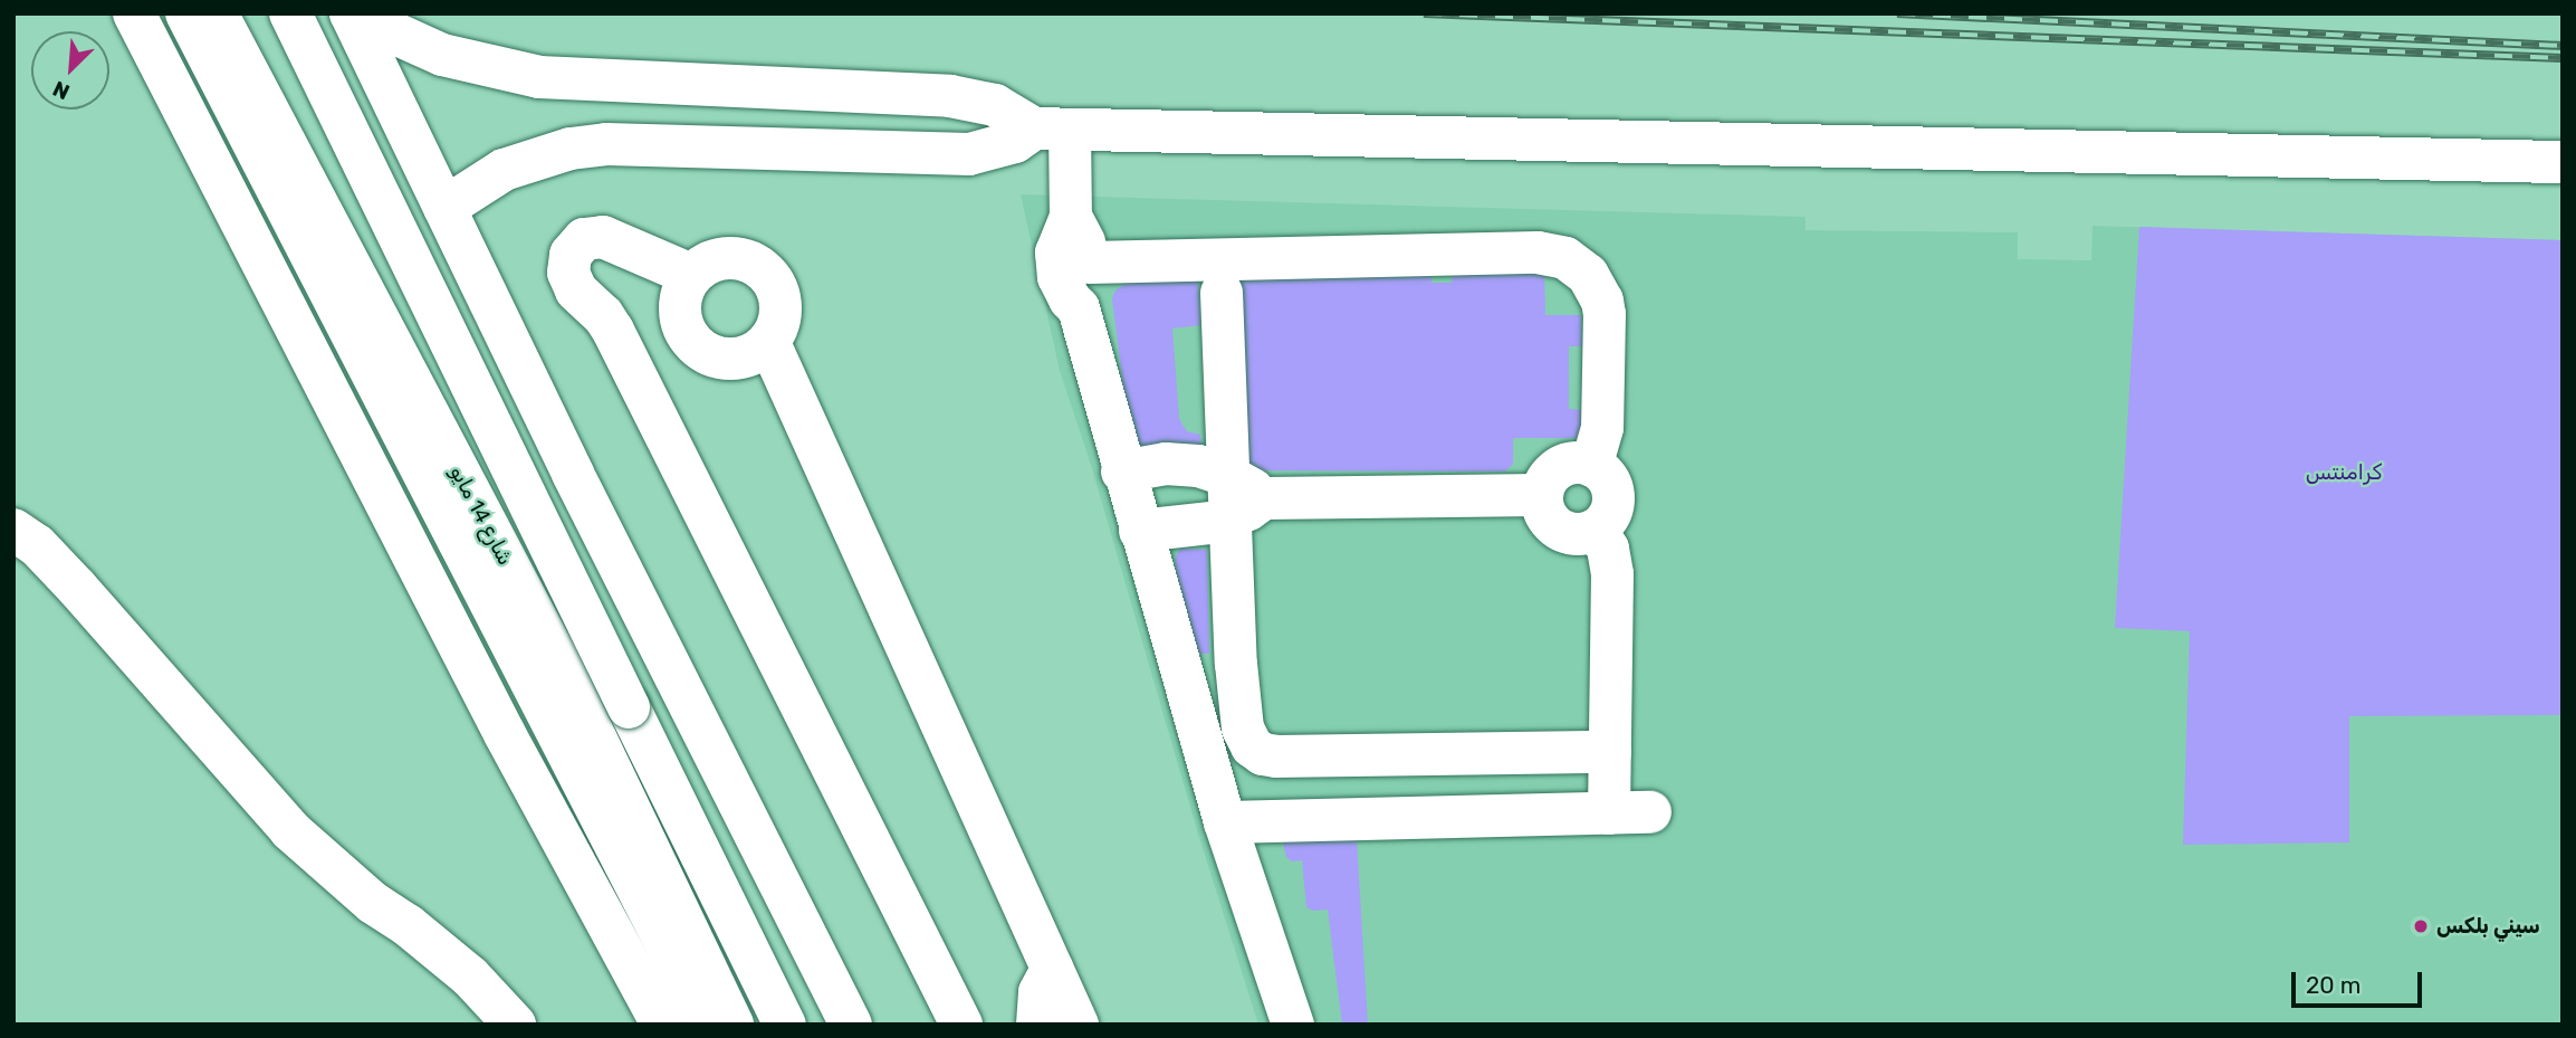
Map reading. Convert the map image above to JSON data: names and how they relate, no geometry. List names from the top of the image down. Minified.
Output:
{"streets":{"main road":["شارع 14 مايو"]},"parks":["كرامنتس"],"places":["سيني بلكس"],"scale_bar":"20 m","north":"bottom left"}
